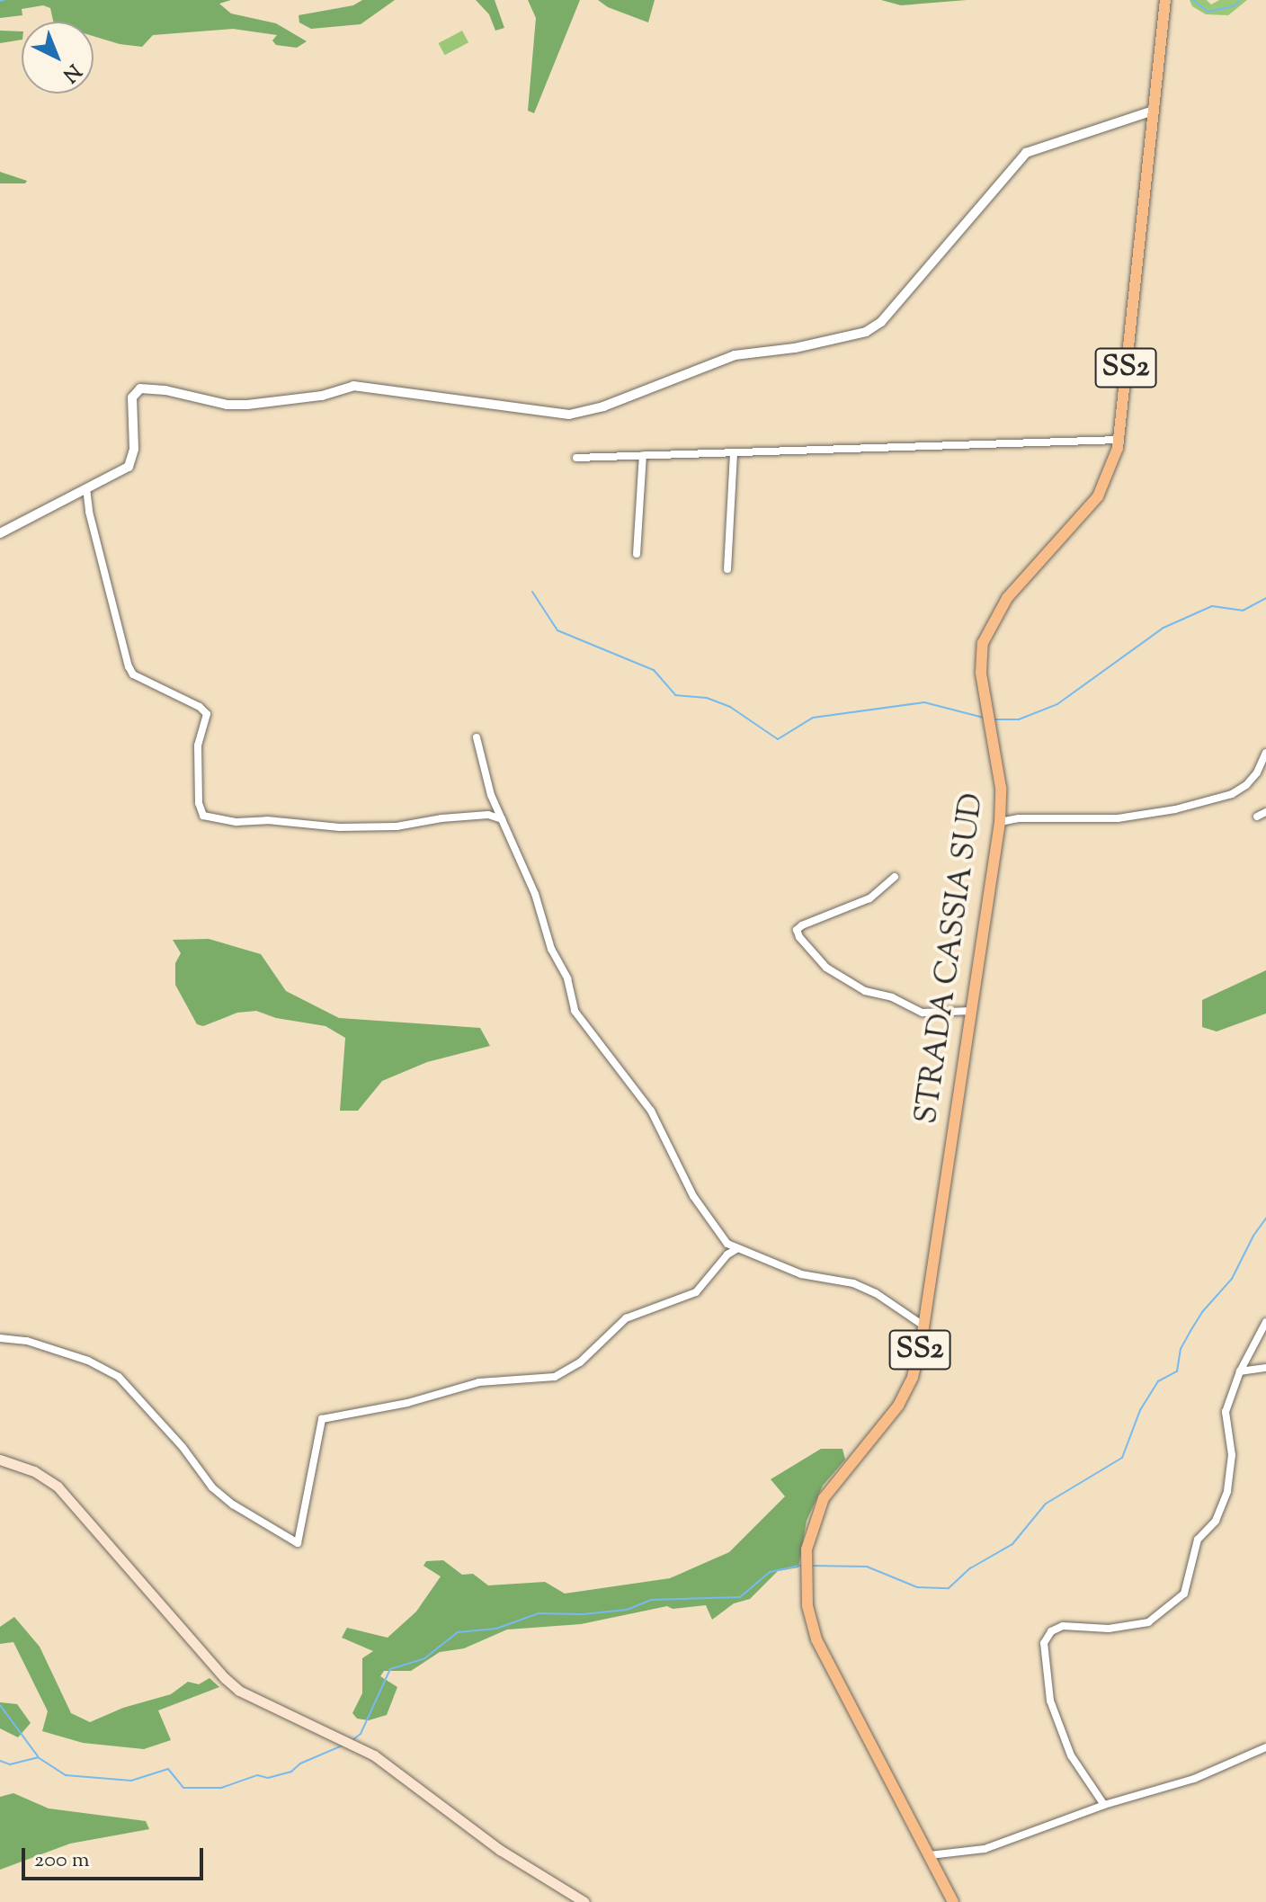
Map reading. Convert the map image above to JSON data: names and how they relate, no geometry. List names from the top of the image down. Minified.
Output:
{"streets":{"main road":["SS2","STRADA CASSIA SUD"]},"scale_bar":"200 m","north":"bottom right"}
